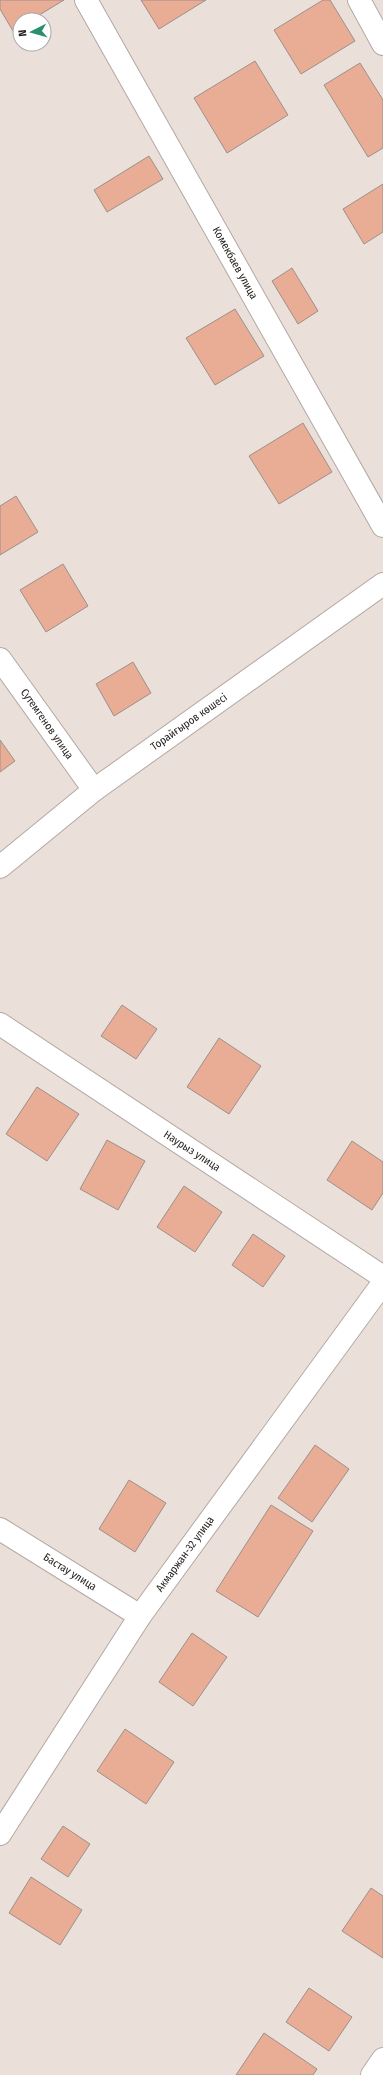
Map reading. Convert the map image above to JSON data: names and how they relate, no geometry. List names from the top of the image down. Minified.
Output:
{"streets":{"street":["Комекбаев улица","Торайғыров көшесі","Сутемгенов улица","Наурыз улица","Акмаржан-32 улица","Бастау улица"]},"crossings":[["Торайғыров көшесі","Сутемгенов улица"],["Акмаржан-32 улица","Бастау улица"]],"north":"left"}
